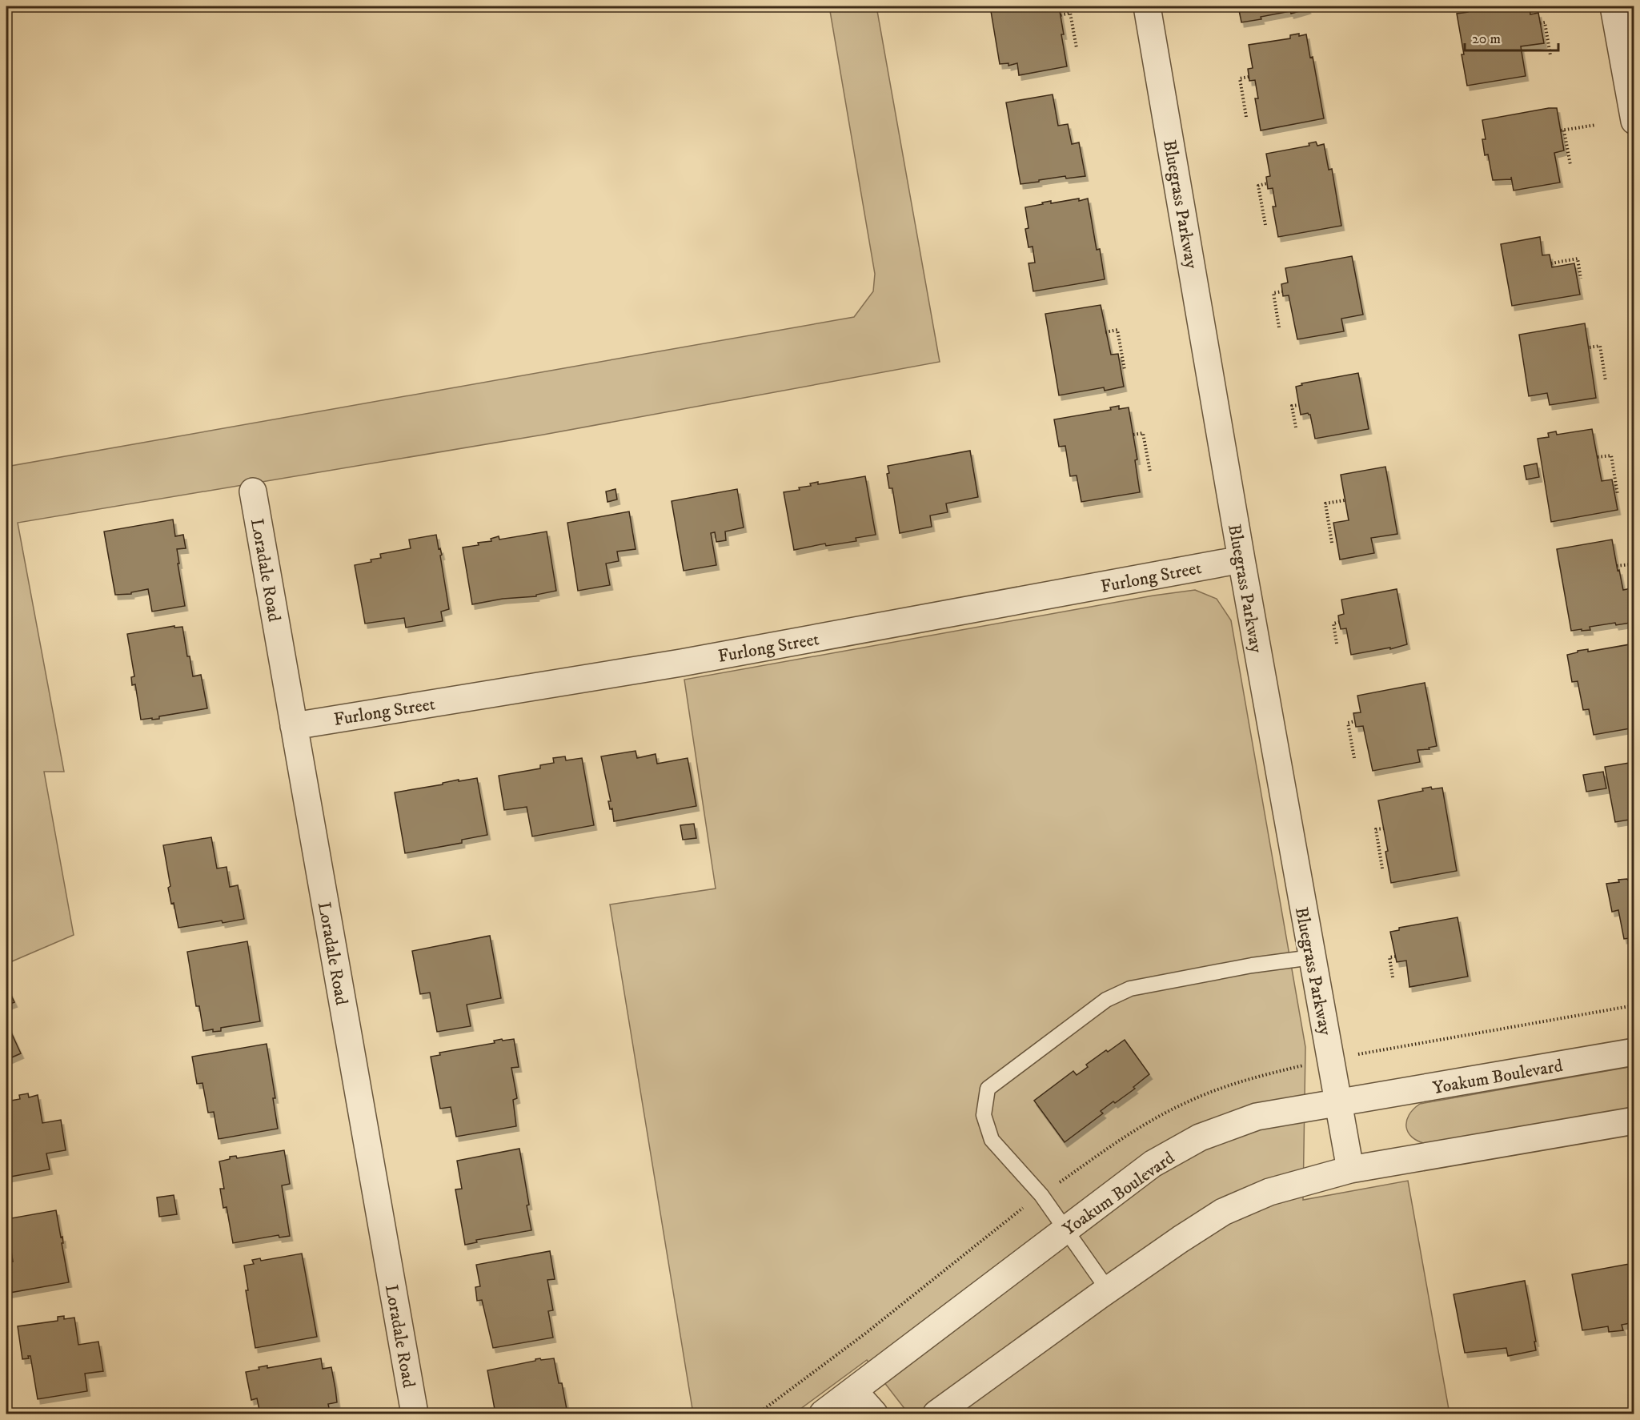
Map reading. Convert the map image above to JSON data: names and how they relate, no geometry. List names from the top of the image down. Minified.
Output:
{"streets":{"street":["Bluegrass Parkway","Loradale Road","Furlong Street","Yoakum Boulevard"]},"crossings":[["Bluegrass Parkway","Furlong Street"],["Bluegrass Parkway","Yoakum Boulevard"],["Loradale Road","Furlong Street"]],"scale_bar":"20 m"}
